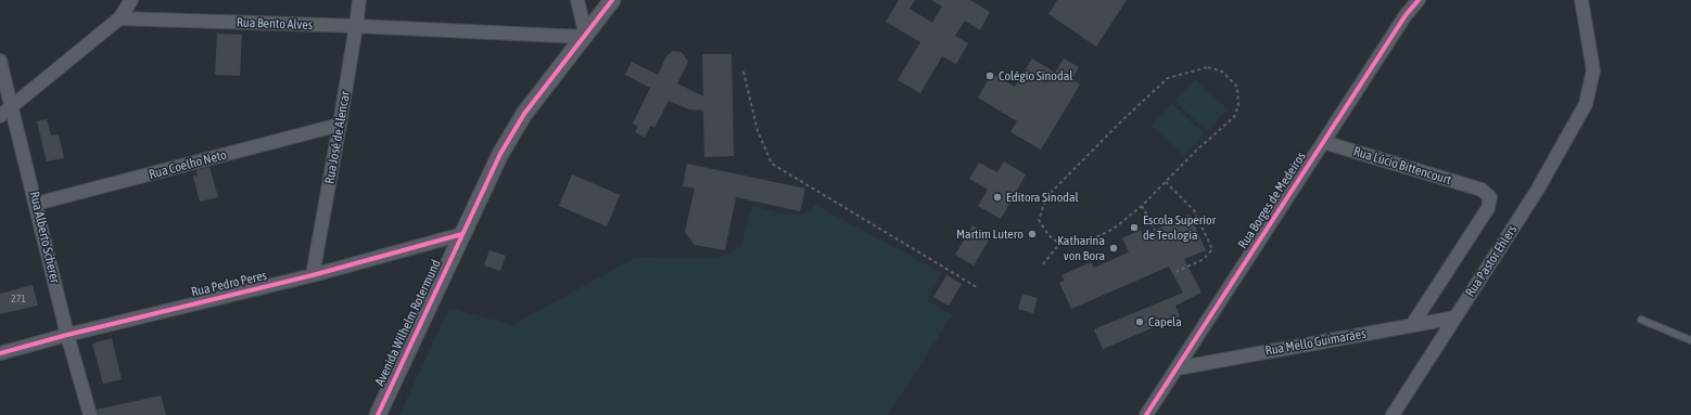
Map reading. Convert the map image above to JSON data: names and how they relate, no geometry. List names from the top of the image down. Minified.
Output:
{"streets":{"street":["Rua Bento Alves","Rua José de Alencar","Rua Coelho Neto","Rua Lúcio Bittencourt","Rua Borges de Medeiros","Rua Alberto Scherer","Rua Pastor Ehlers","Rua Pedro Peres","Avenida Wilhelm Rotermund","Rua Mello Guimarães"]},"crossings":[["Rua Bento Alves","Rua José de Alencar"],["Rua Bento Alves","Avenida Wilhelm Rotermund"],["Rua José de Alencar","Rua Coelho Neto"],["Rua José de Alencar","Rua Pedro Peres"],["Rua Coelho Neto","Rua Alberto Scherer"],["Rua Lúcio Bittencourt","Rua Borges de Medeiros"],["Rua Lúcio Bittencourt","Rua Mello Guimarães"],["Rua Borges de Medeiros","Rua Mello Guimarães"],["Rua Alberto Scherer","Rua Pedro Peres"],["Rua Pastor Ehlers","Rua Mello Guimarães"],["Rua Pedro Peres","Avenida Wilhelm Rotermund"]],"places":["Colégio Sinodal","Editora Sinodal","Escola Superior de Teologia","Martim Lutero","Katharina von Bora","Capela"],"house_numbers":["271"]}
